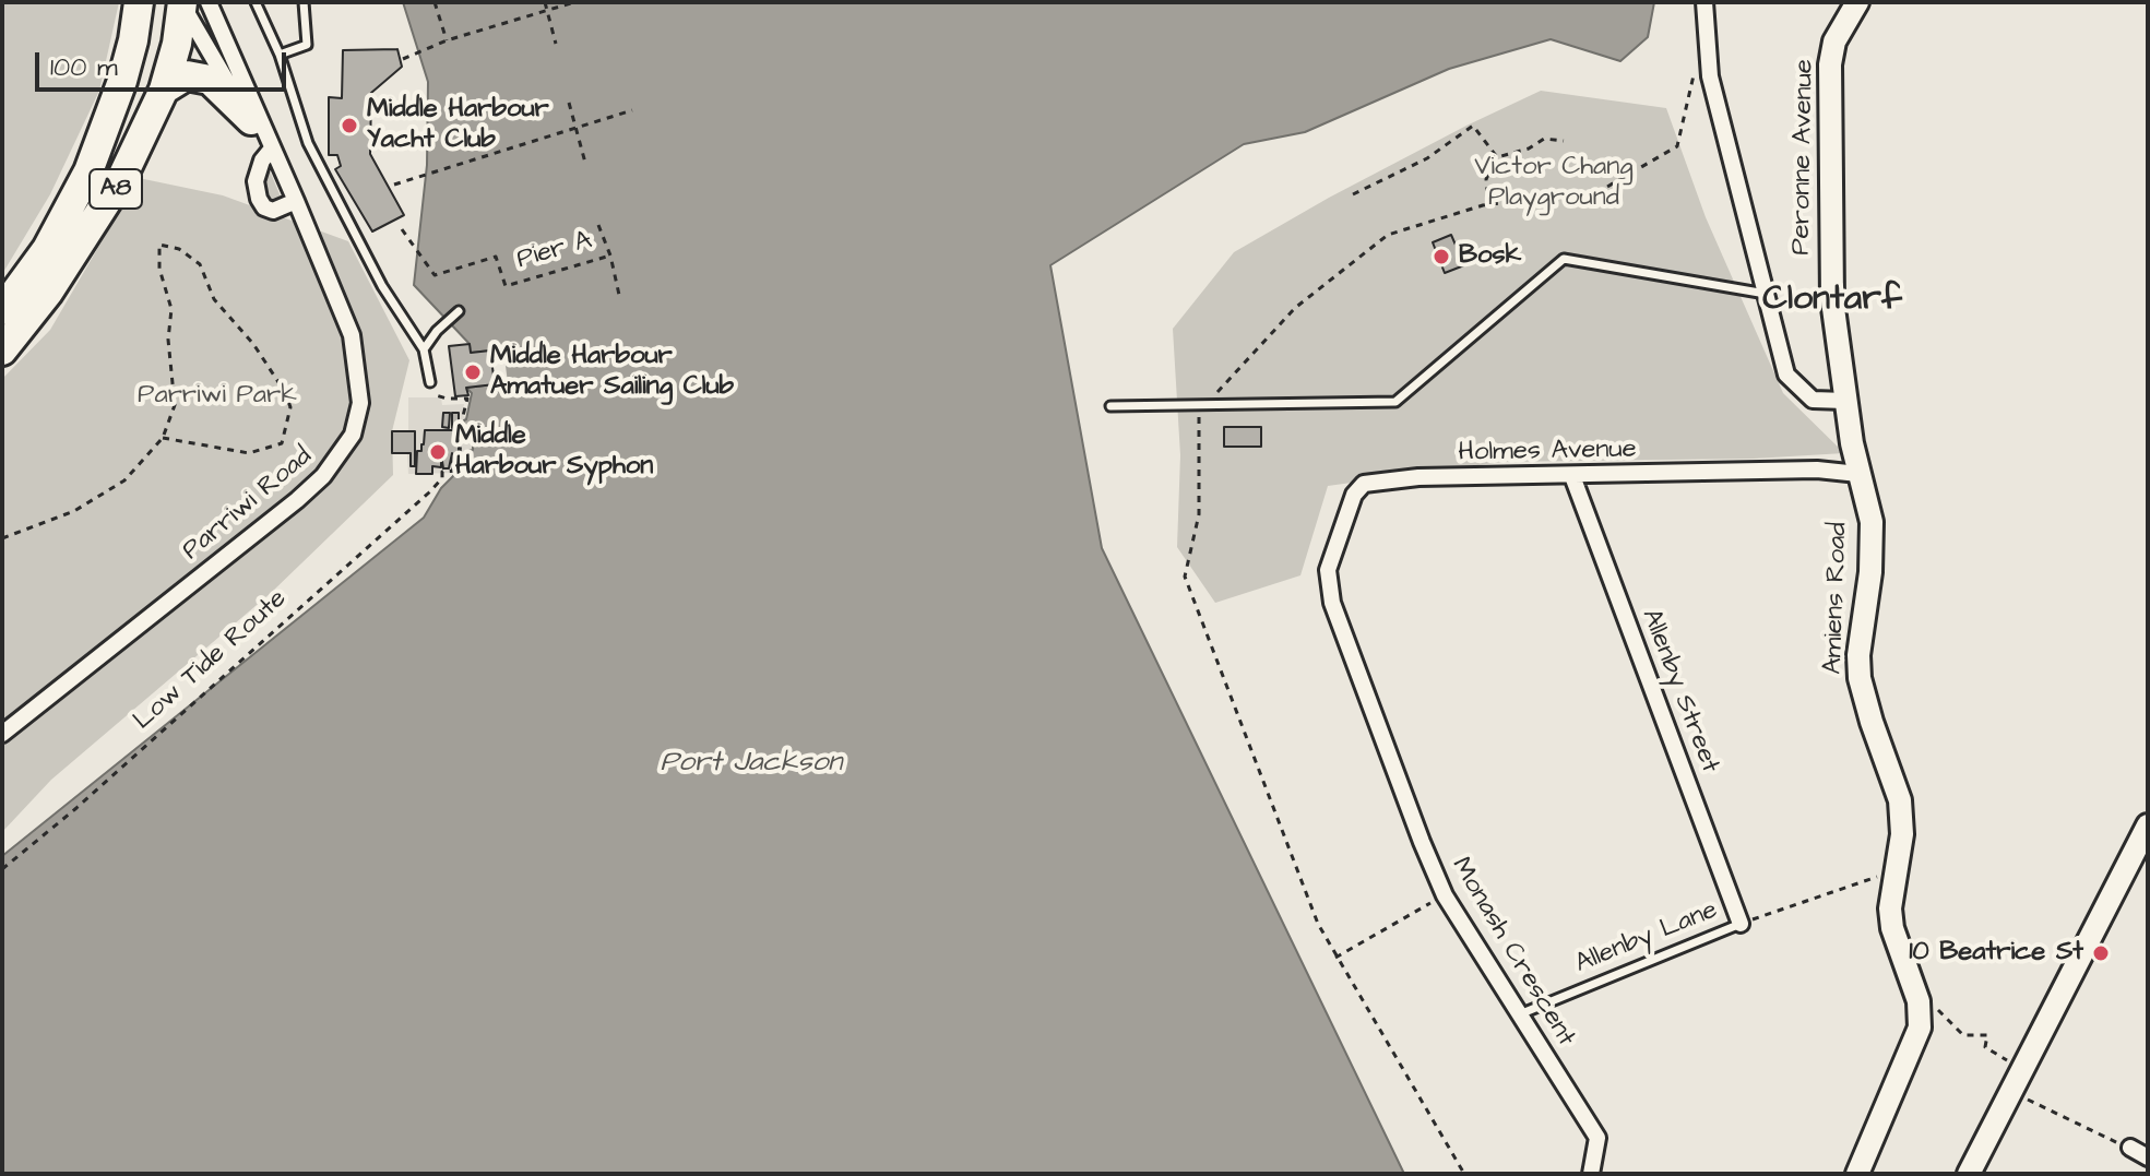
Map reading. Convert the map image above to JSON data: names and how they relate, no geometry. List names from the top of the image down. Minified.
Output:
{"streets":{"highway":["A8"],"street":["Peronne Avenue","Holmes Avenue","Parriwi Road","Amiens Road","Allenby Street","Monash Crescent"],"lane":["Allenby Lane"],"path":["Pier A","Low Tide Route"]},"crossings":[["Peronne Avenue","Holmes Avenue"],["Peronne Avenue","Amiens Road"],["A8","Parriwi Road"],["Holmes Avenue","Amiens Road"],["Holmes Avenue","Allenby Street"],["Holmes Avenue","Monash Crescent"],["Allenby Street","Allenby Lane"],["Allenby Lane","Monash Crescent"]],"districts":["Clontarf"],"water":["Port Jackson"],"parks":["Victor Chang Playground","Parriwi Park"],"places":["Middle Harbour Yacht Club","Bosk","Middle Harbour Amatuer Sailing Club","Middle Harbour Syphon","10 Beatrice St"],"scale_bar":"100 m"}
